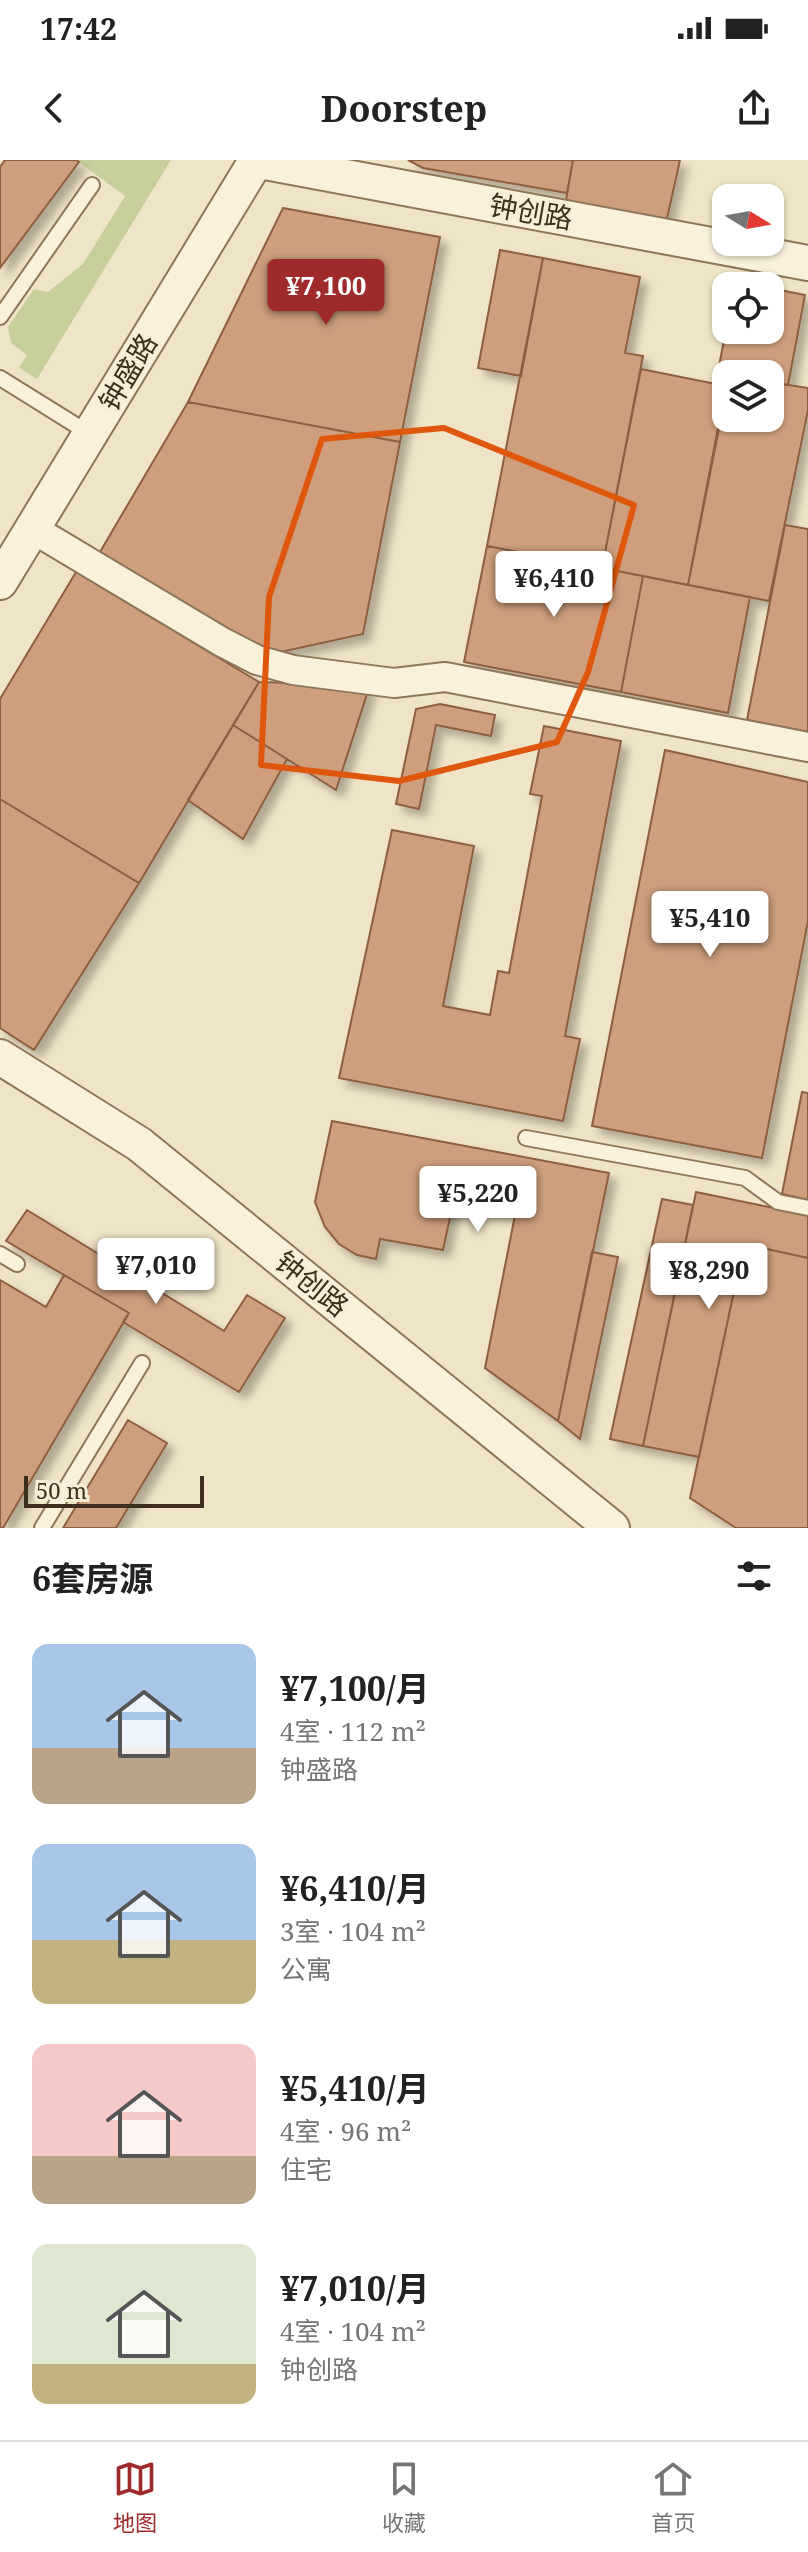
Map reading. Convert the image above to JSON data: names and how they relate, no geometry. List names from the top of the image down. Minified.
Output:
{"streets":{"street":["钟创路","钟盛路"]},"crossings":[["钟创路","钟盛路"]],"scale_bar":"50 m","north":"right","page":{"status":"17:42","header":"Doorstep","price":["¥7,100","¥6,410","¥5,410","¥5,220","¥7,010","¥8,290"],"scale":"50 m","heading":"6套房源","list":[{"name":"¥7,100/月","note":"4室 · 112 m² · 钟盛路"},{"name":"¥6,410/月","note":"3室 · 104 m² · 公寓"},{"name":"¥5,410/月","note":"4室 · 96 m² · 住宅"},{"name":"¥7,010/月","note":"4室 · 104 m² · 钟创路"}],"tabs":["地图","收藏","首页"]}}
